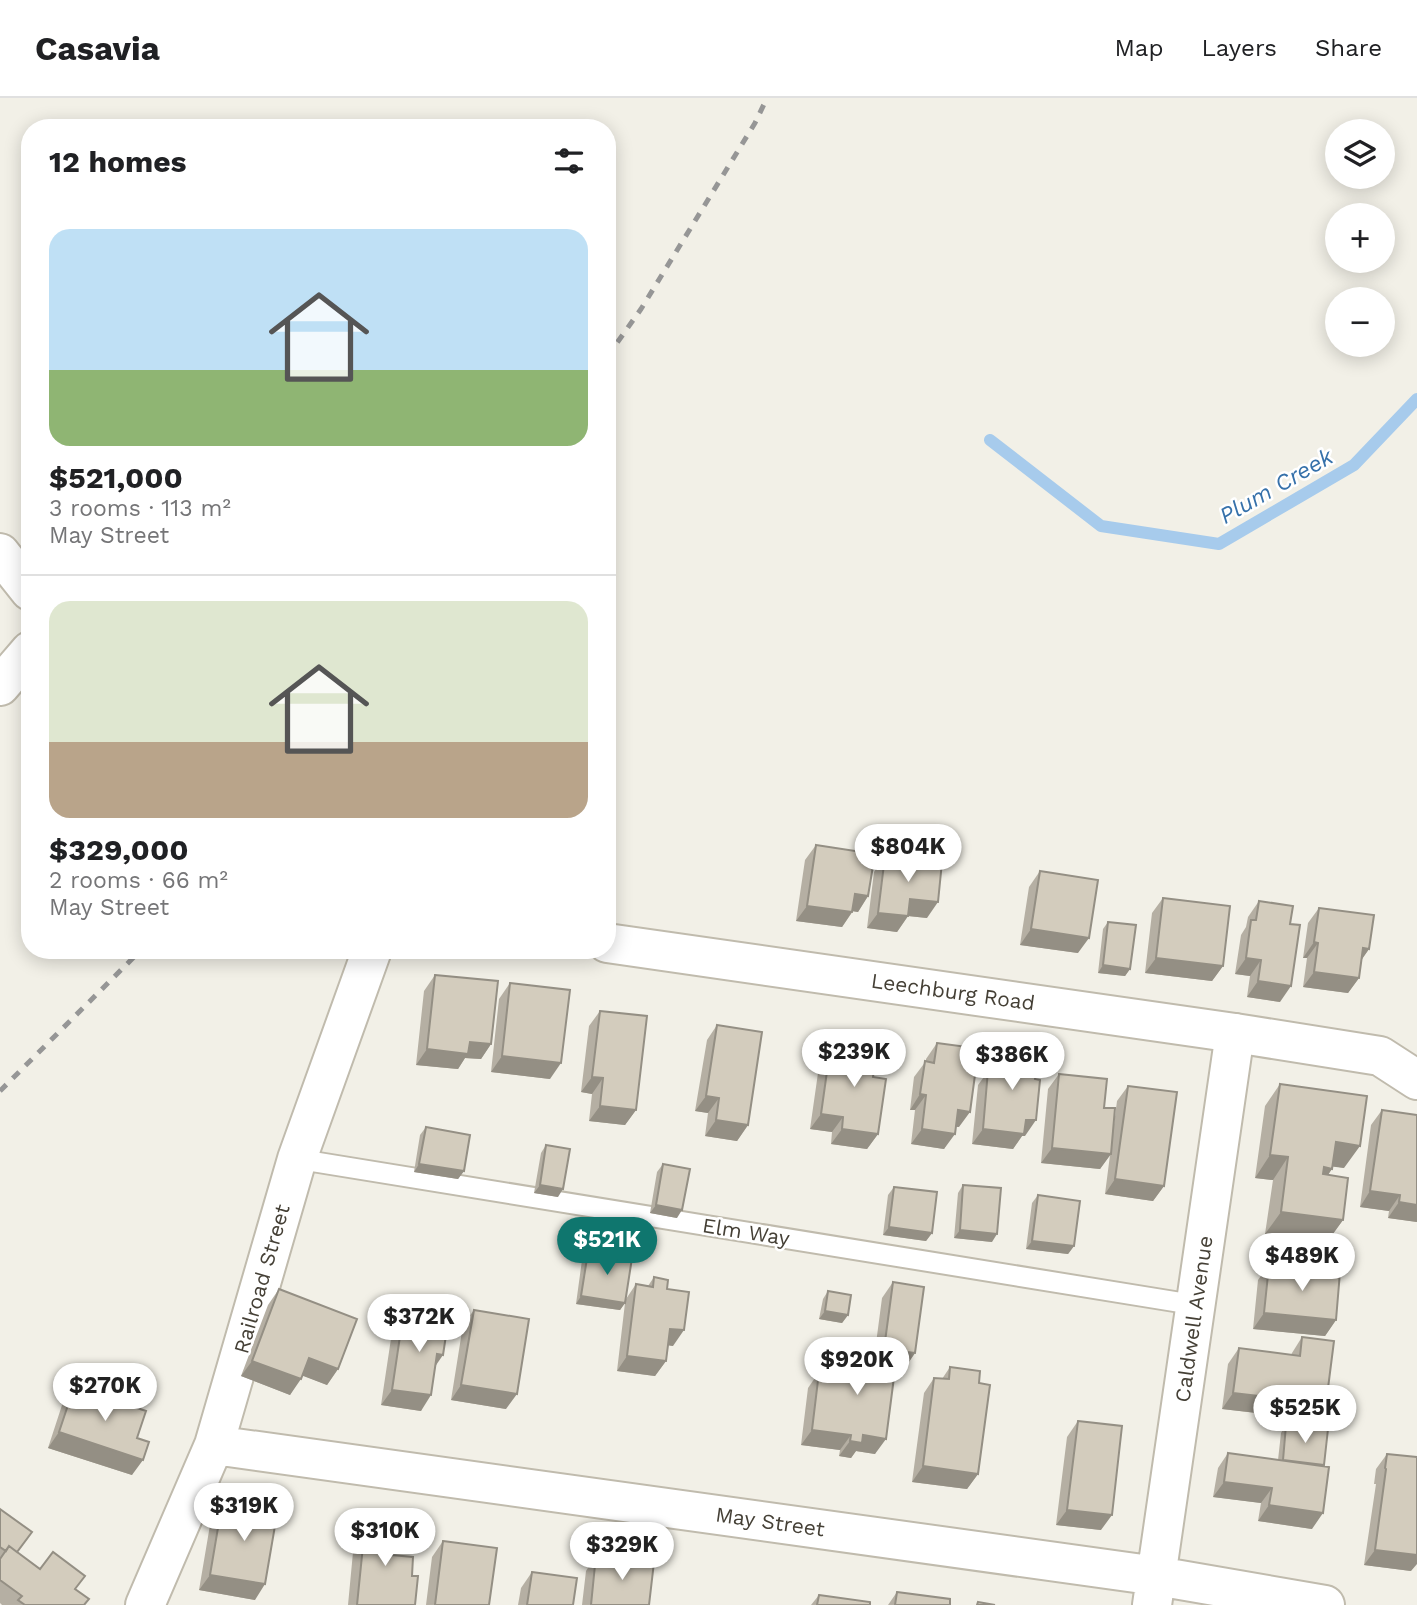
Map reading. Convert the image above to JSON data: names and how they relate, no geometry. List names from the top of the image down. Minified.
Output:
{"streets":{"street":["Leechburg Road","Railroad Street","Caldwell Avenue","May Street"],"lane":["Elm Way"]},"crossings":[["Leechburg Road","Caldwell Avenue"],["Elm Way","Railroad Street"],["Elm Way","Caldwell Avenue"],["Railroad Street","May Street"],["Caldwell Avenue","May Street"]],"water":["Plum Creek"],"page":{"header":"Casavia","nav":["Map","Layers","Share"],"map_buttons":["+","−"],"heading":"12 homes","list":[{"name":"$521,000","note":"3 rooms · 113 m² · May Street"},{"name":"$329,000","note":"2 rooms · 66 m² · May Street"}],"price":["$804K","$239K","$386K","$521K","$489K","$372K","$920K","$270K","$525K","$319K","$310K","$329K"]}}
